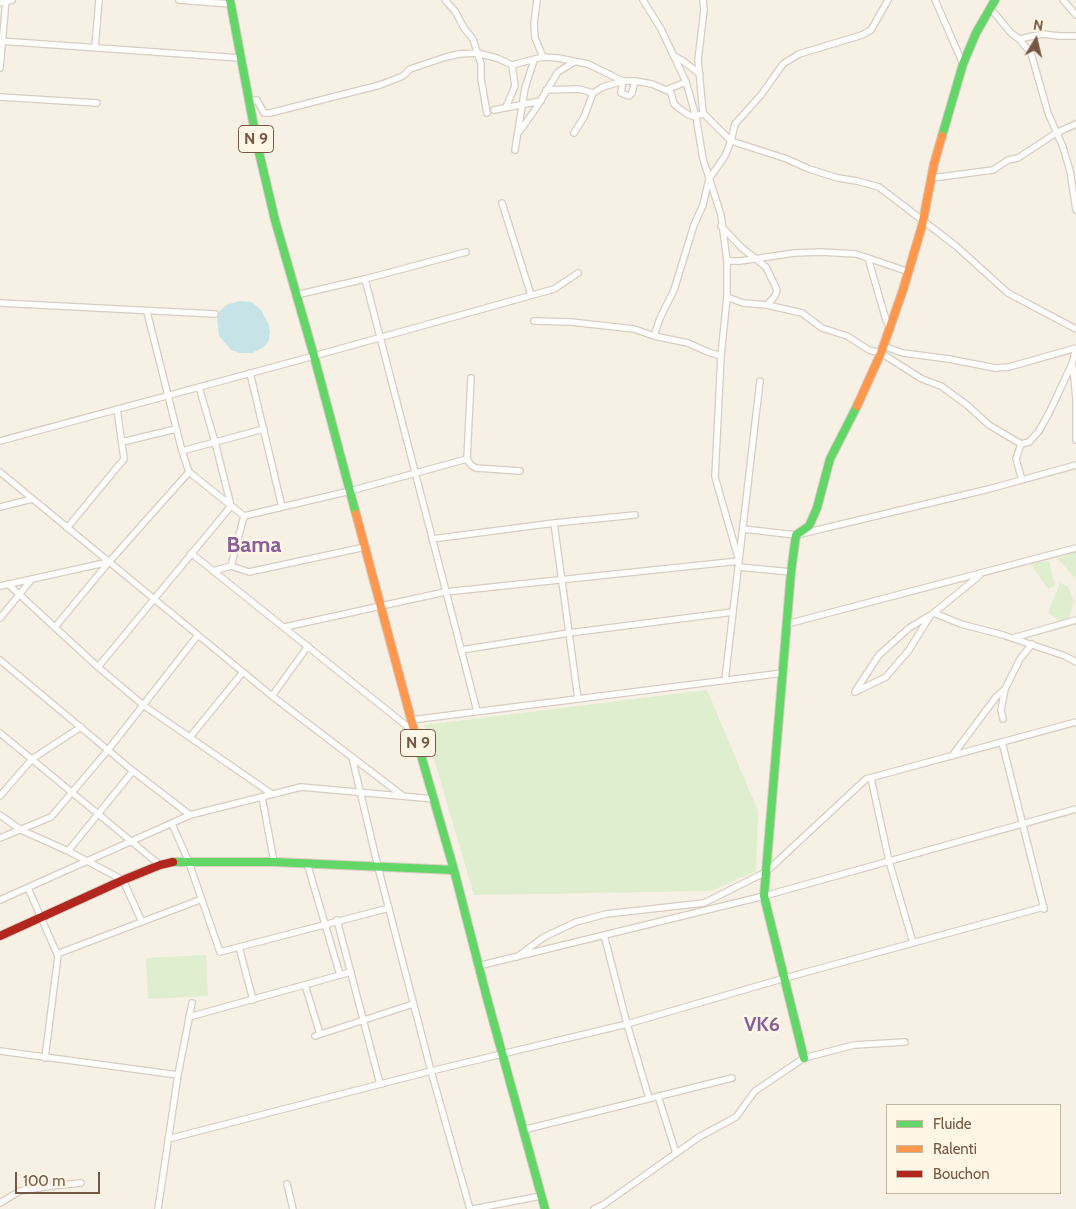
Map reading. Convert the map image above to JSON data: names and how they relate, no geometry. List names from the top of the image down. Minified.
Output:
{"streets":{"street":["N 9"]},"districts":["Bama","VK6"],"legend":["Fluide","Ralenti","Bouchon"],"scale_bar":"100 m","north":"top"}
